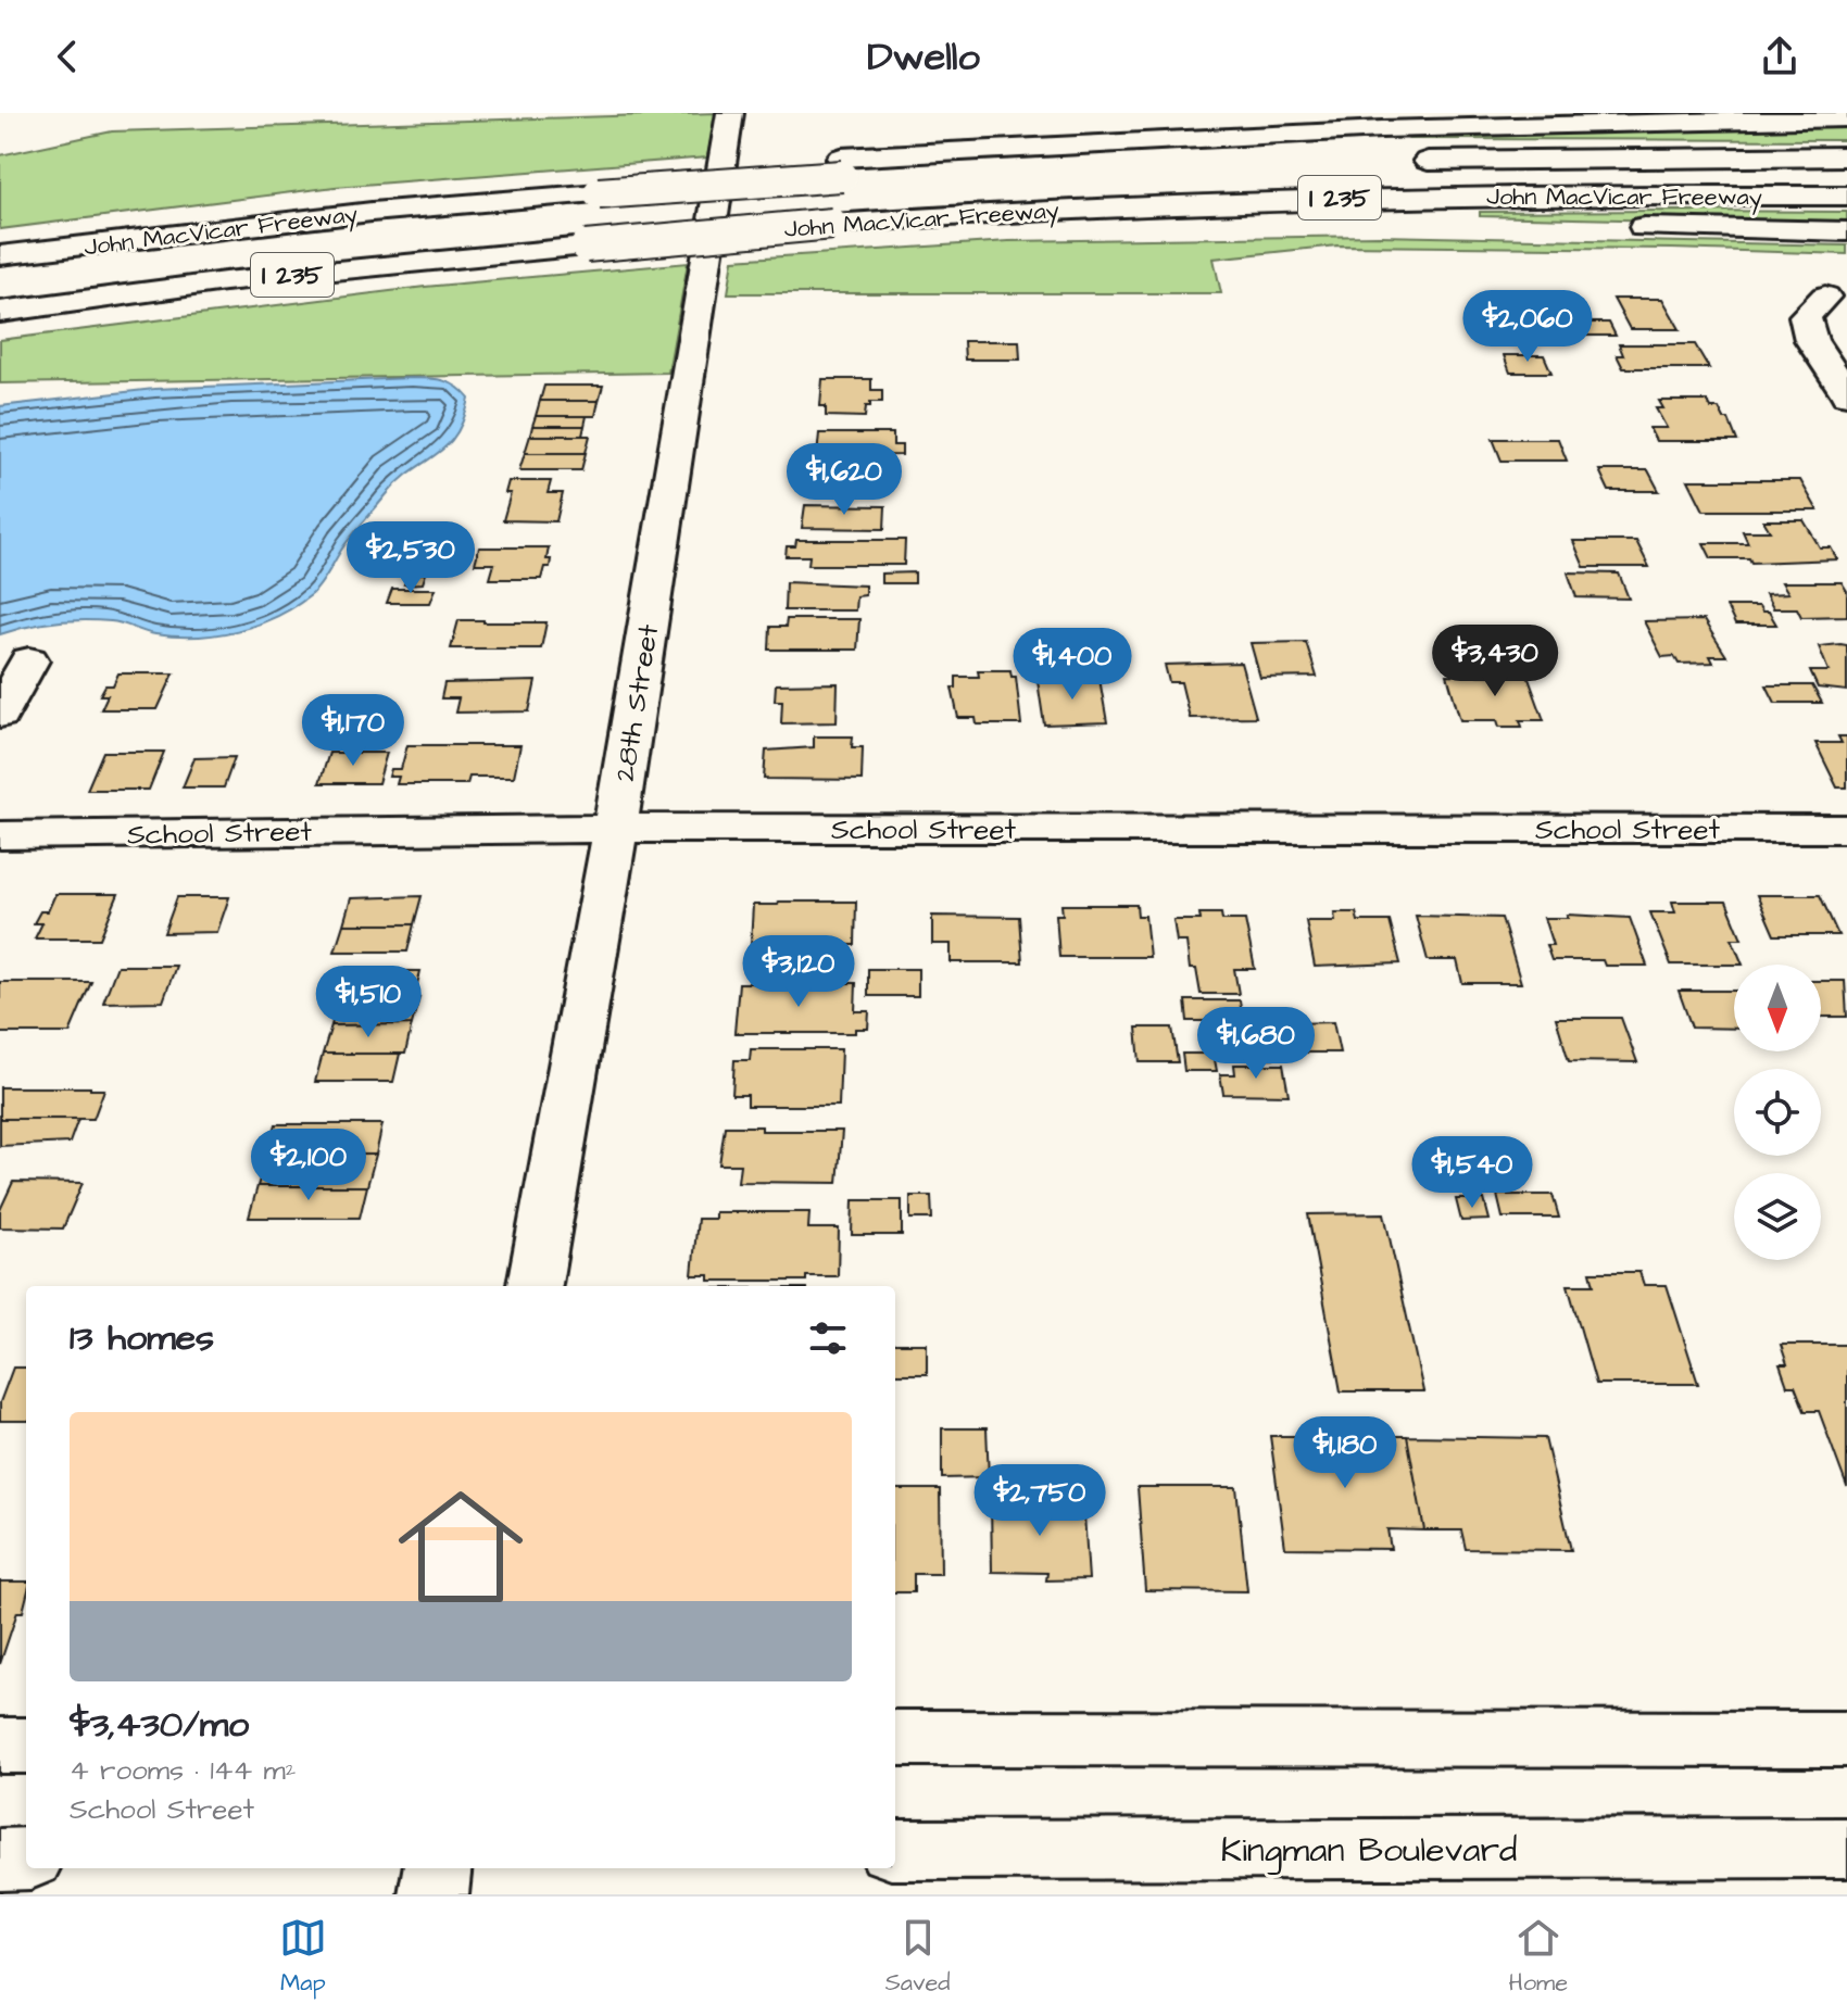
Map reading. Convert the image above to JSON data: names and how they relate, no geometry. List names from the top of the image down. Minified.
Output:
{"streets":{"main road":["John MacVicar Freeway","I 235","28th Street","School Street","Kingman Boulevard"]},"crossings":[["28th Street","School Street"]],"north":"bottom","page":{"header":"Dwello","price":["$2,060","$1,620","$2,530","$3,430","$1,400","$1,170","$3,120","$1,510","$1,680","$2,100","$1,540","$1,180","$2,750"],"heading":"13 homes","list":[{"name":"$3,430/mo","note":"4 rooms · 144 m² · School Street"}],"tabs":["Map","Saved","Home"]}}
